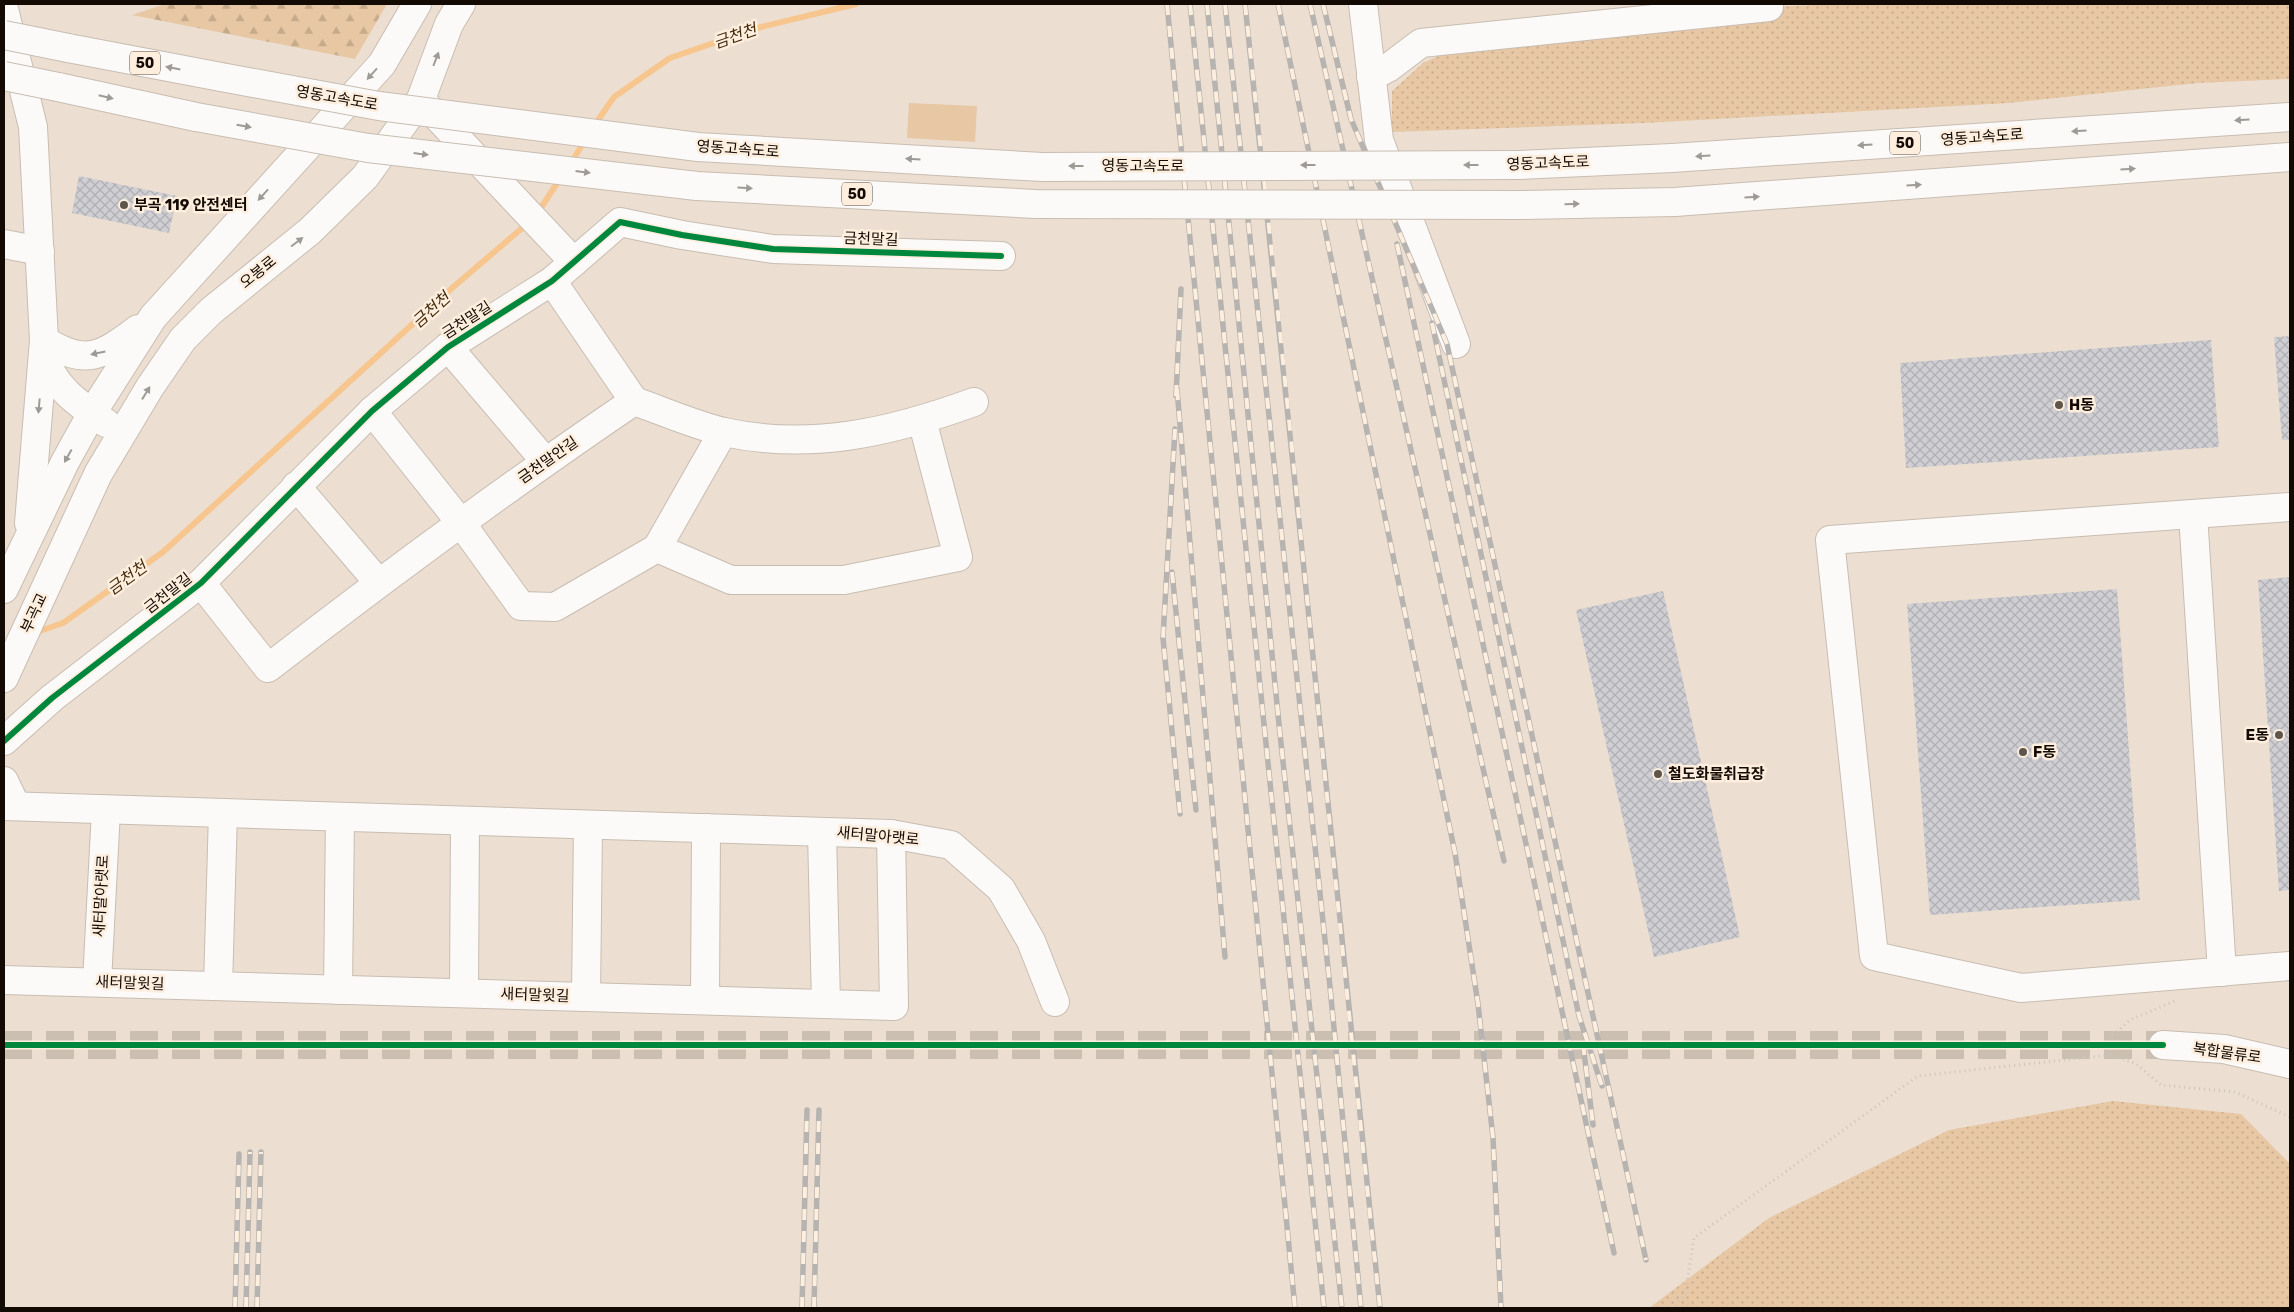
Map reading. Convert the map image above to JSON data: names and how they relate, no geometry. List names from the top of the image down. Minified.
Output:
{"streets":{"main road":["50","영동고속도로","금천말길","오봉로","금천말안길","부곡교","새터말아랫로","새터말윗길","복합물류로"]},"crossings":[["금천말길","금천말안길"],["오봉로","부곡교"],["새터말아랫로","새터말윗길"]],"water":["금천천"],"places":["부곡 119 안전센터","H동","E동","F동","철도화물취급장"]}
